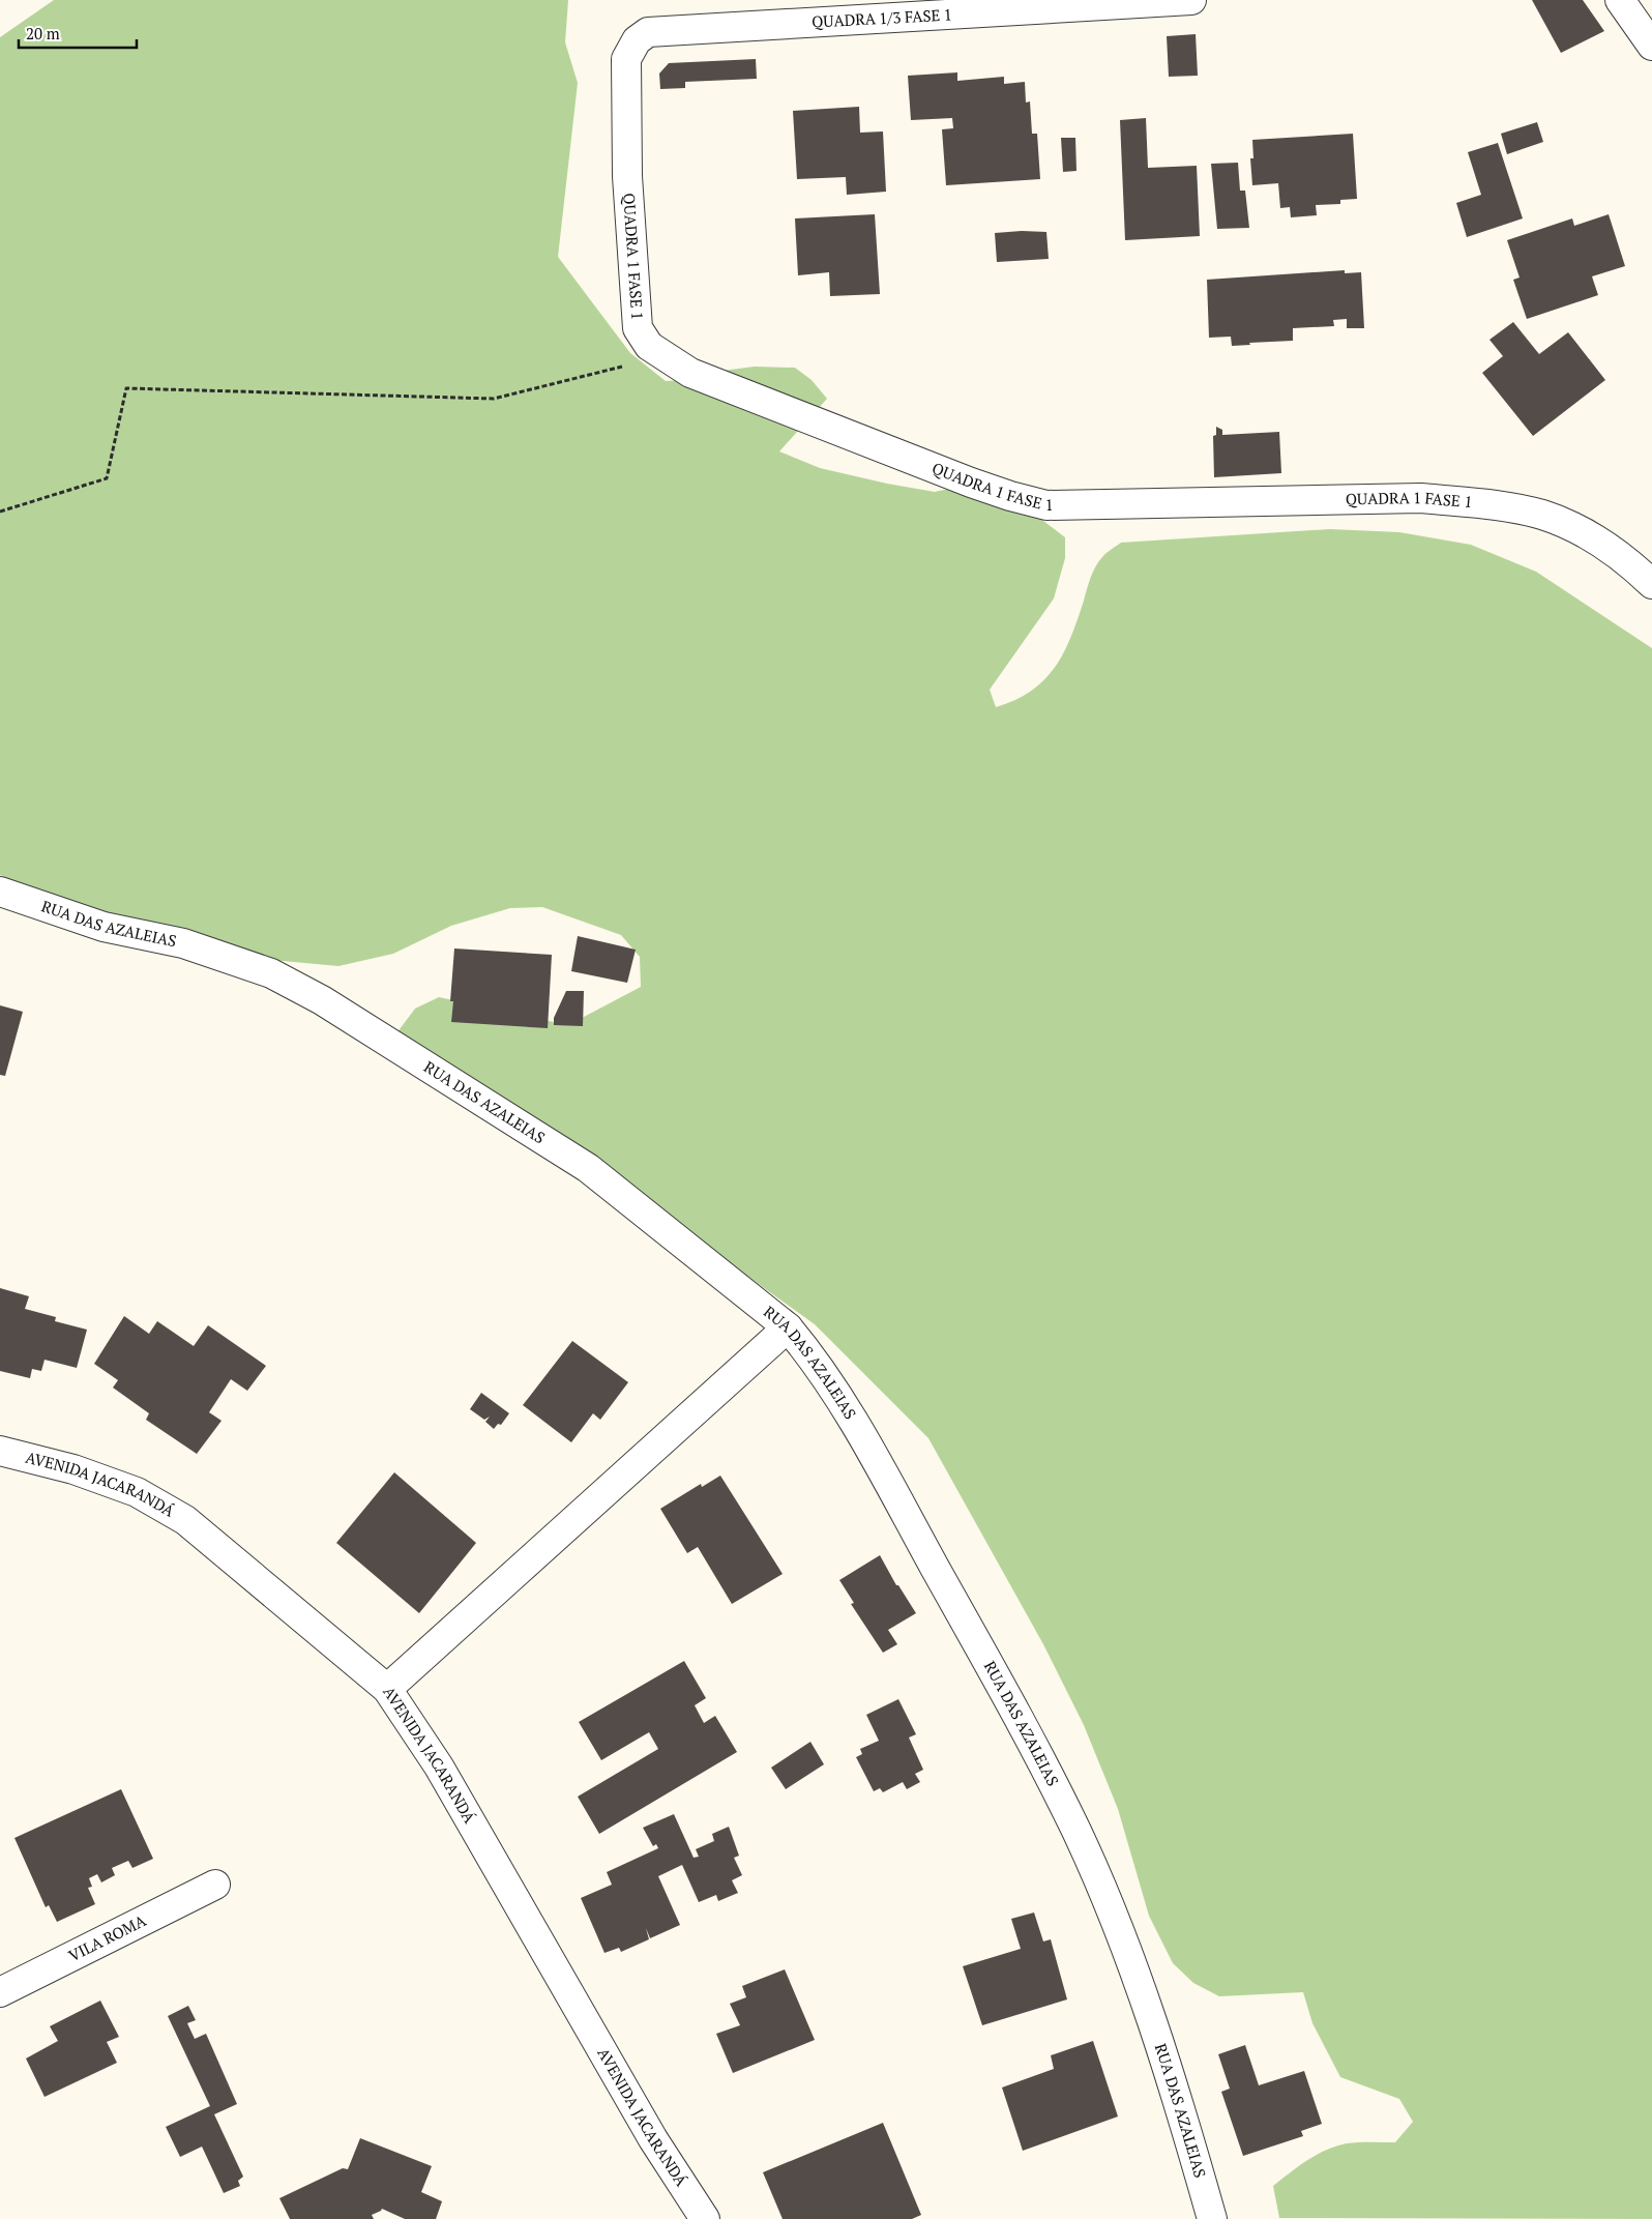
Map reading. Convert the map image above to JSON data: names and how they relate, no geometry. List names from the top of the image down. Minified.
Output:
{"streets":{"street":["QUADRA 1/3 FASE 1","QUADRA 1 FASE 1","RUA DAS AZALEIAS","AVENIDA JACARANDÁ","VILA ROMA"]},"crossings":[["QUADRA 1/3 FASE 1","QUADRA 1 FASE 1"]],"scale_bar":"20 m"}
